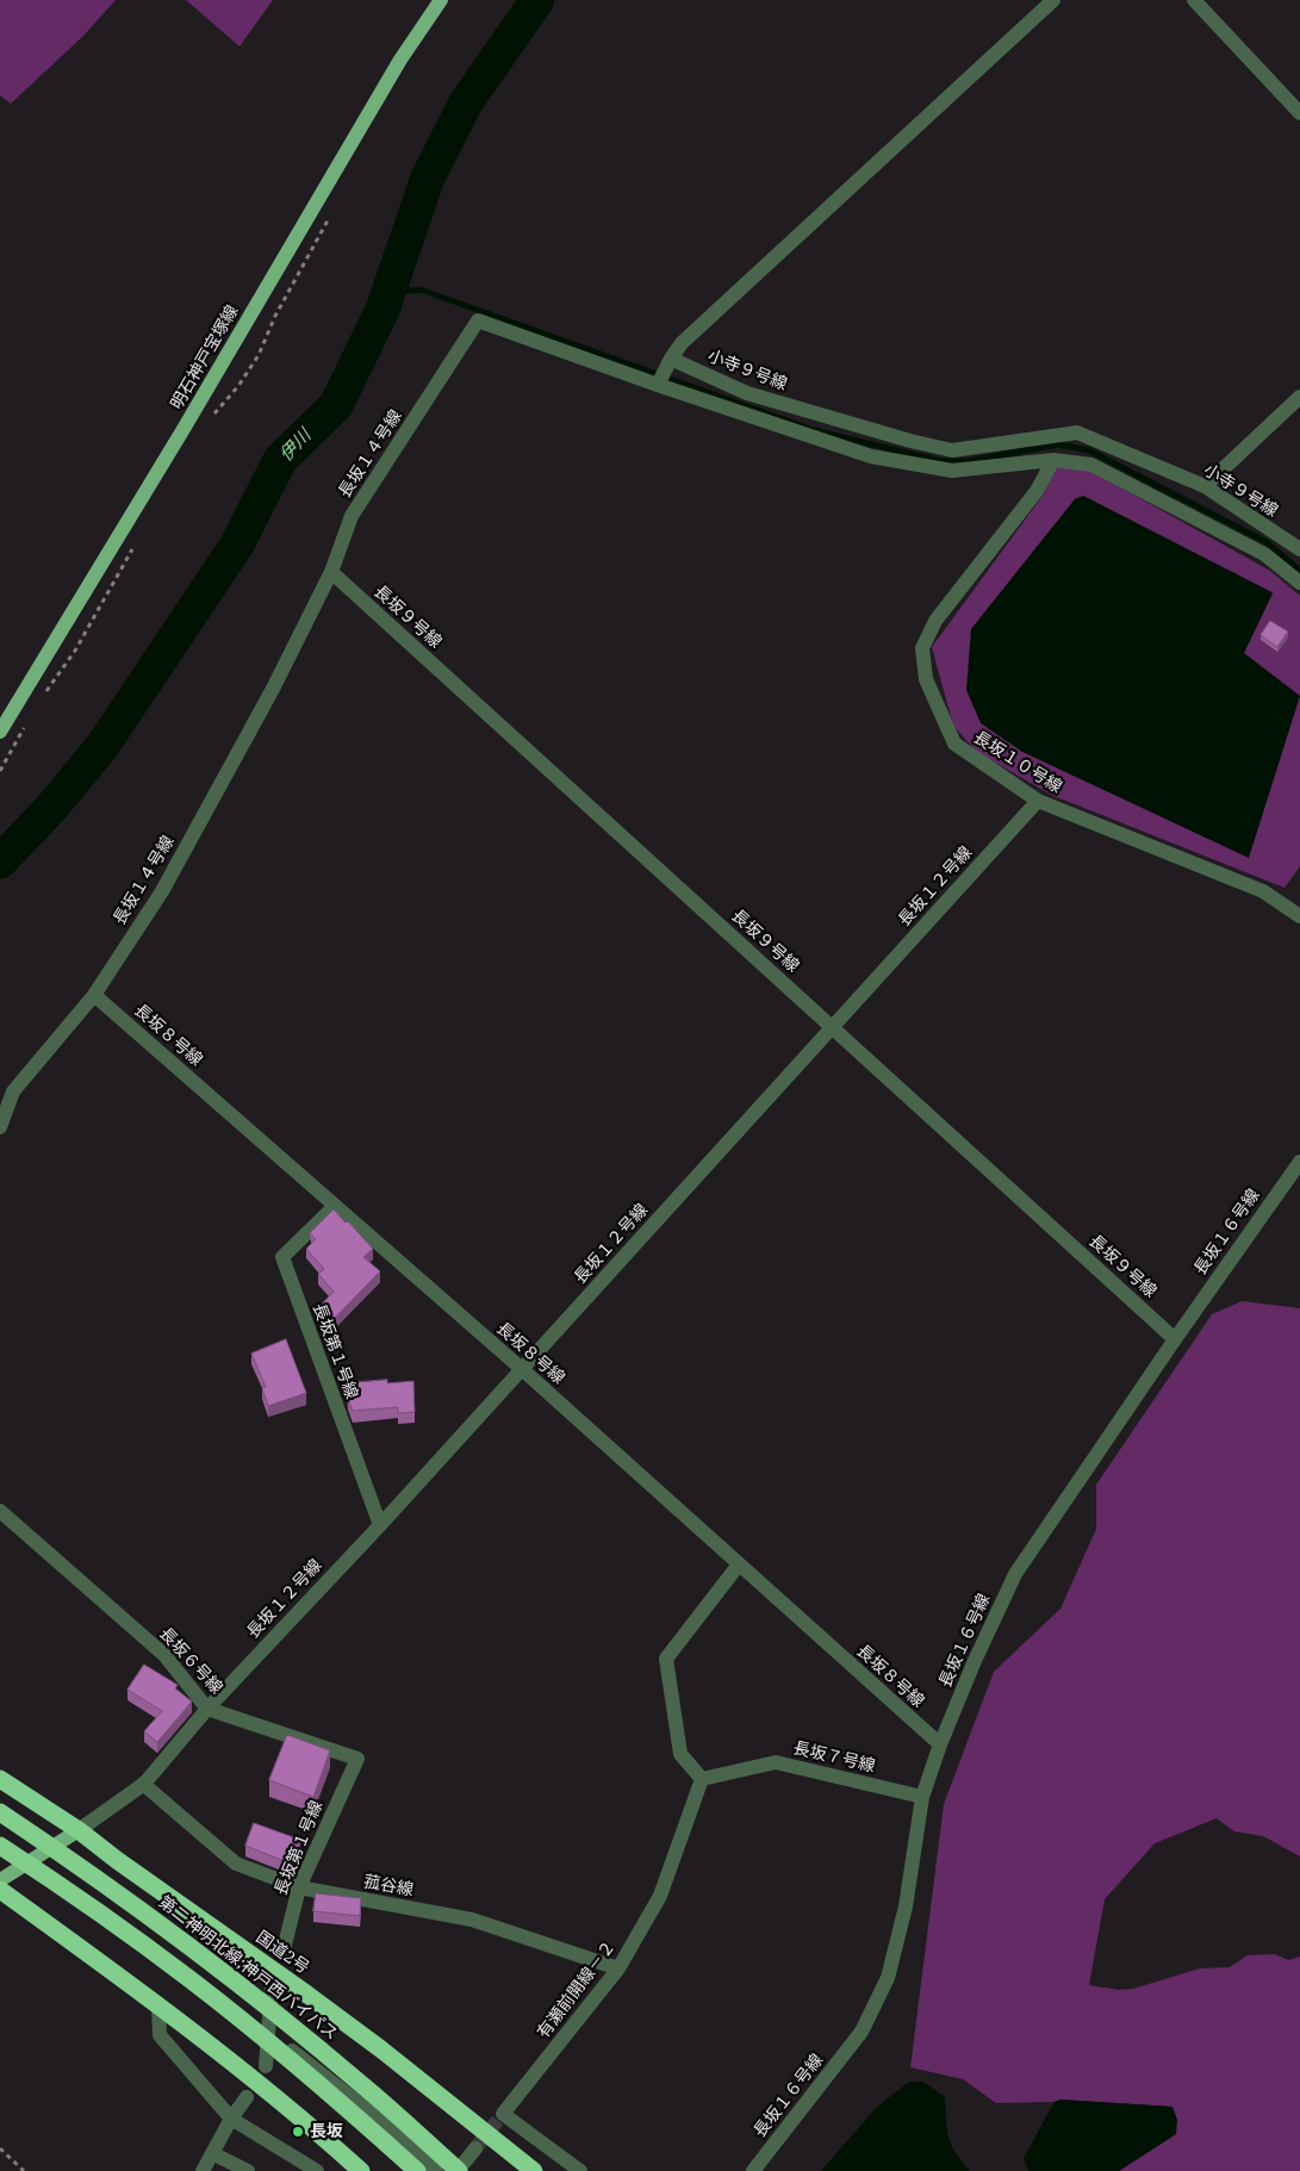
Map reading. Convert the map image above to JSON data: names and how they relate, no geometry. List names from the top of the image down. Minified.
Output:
{"streets":{"highway":["国道2号","第二神明北線;神戸西バイパス"],"main road":["明石神戸宝塚線"],"street":["小寺９号線","長坂１４号線","長坂９号線","長坂１０号線","長坂１２号線","長坂８号線","長坂１６号線","長坂第１号線","長坂６号線","長坂７号線","菰谷線","有瀬前開線－２"]},"crossings":[["長坂１４号線","長坂９号線"],["長坂１４号線","長坂１０号線"],["長坂１４号線","長坂８号線"],["長坂９号線","長坂１２号線"],["長坂９号線","長坂１６号線"],["長坂１０号線","長坂１２号線"],["長坂１２号線","長坂８号線"],["長坂１２号線","長坂第１号線"],["長坂１２号線","長坂６号線"],["長坂１２号線","菰谷線"],["長坂１２号線","国道2号"],["長坂８号線","長坂１６号線"],["長坂８号線","長坂第１号線"],["長坂１６号線","長坂７号線"],["長坂第１号線","長坂６号線"],["長坂第１号線","菰谷線"],["長坂７号線","有瀬前開線－２"],["菰谷線","有瀬前開線－２"]],"water":["伊川"],"places":["長坂"]}
